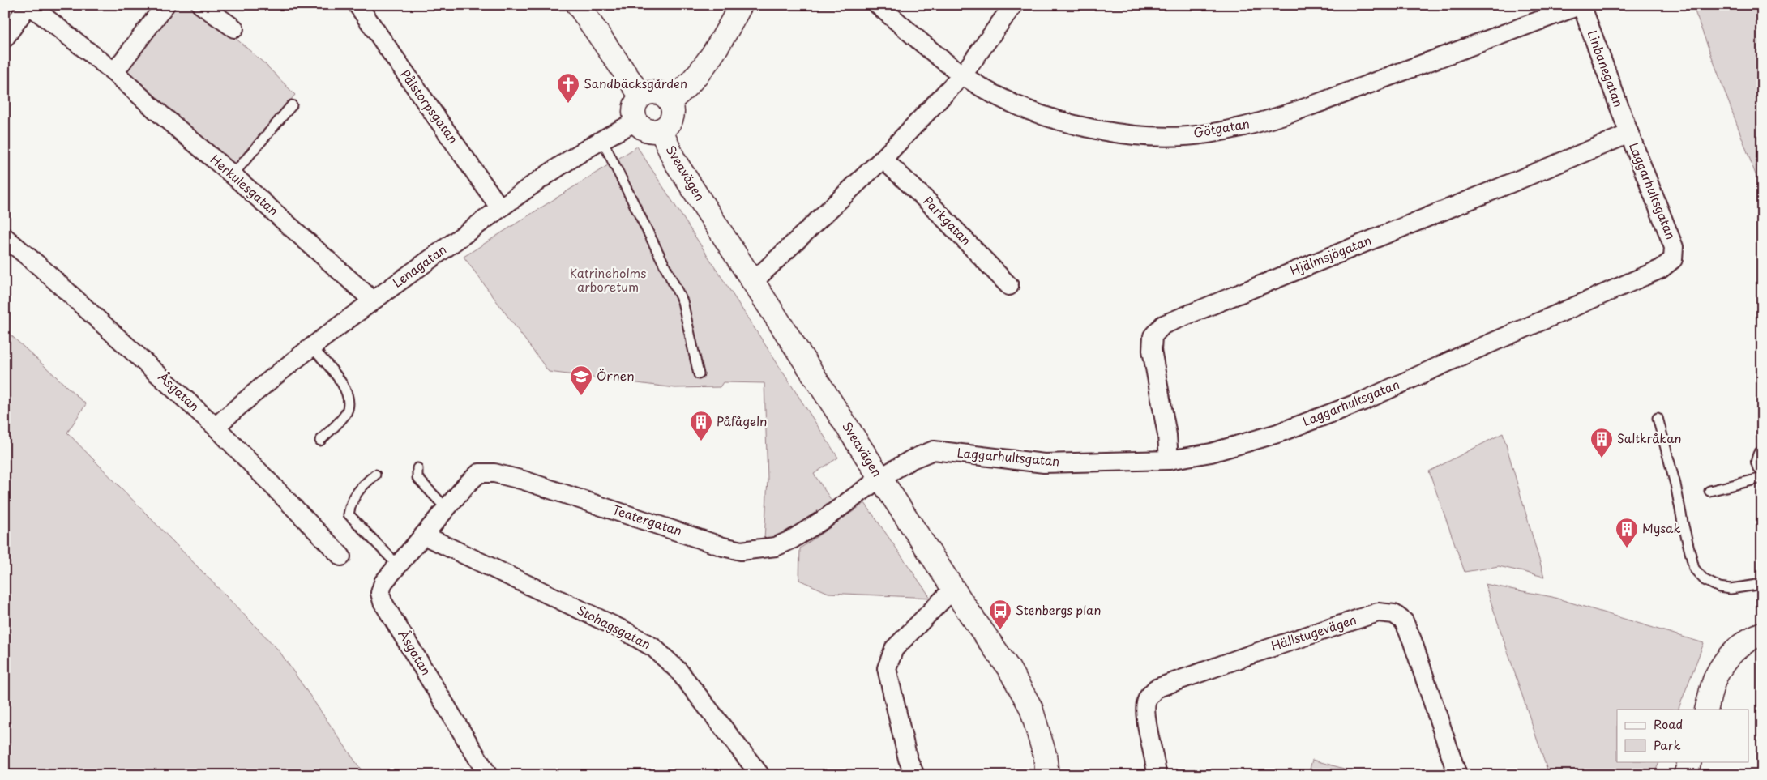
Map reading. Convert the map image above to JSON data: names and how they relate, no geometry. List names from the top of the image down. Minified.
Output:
{"streets":{"street":["Linbanegatan","Pålstorpsgatan","Götgatan","Sveavägen","Herkulesgatan","Laggarhultsgatan","Parkgatan","Hjälmsjögatan","Lenagatan","Åsgatan","Teatergatan","Stohagsgatan","Hällstugevägen"]},"crossings":[["Linbanegatan","Götgatan"],["Linbanegatan","Laggarhultsgatan"],["Linbanegatan","Hjälmsjögatan"],["Pålstorpsgatan","Lenagatan"],["Sveavägen","Laggarhultsgatan"],["Sveavägen","Lenagatan"],["Sveavägen","Teatergatan"],["Herkulesgatan","Lenagatan"],["Laggarhultsgatan","Hjälmsjögatan"],["Laggarhultsgatan","Teatergatan"],["Lenagatan","Åsgatan"],["Åsgatan","Teatergatan"],["Åsgatan","Stohagsgatan"],["Teatergatan","Stohagsgatan"]],"parks":["Katrineholms arboretum"],"places":{"church":["Sandbäcksgården"],"school or university":["Örnen"],"building":["Påfågeln","Saltkråkan","Mysak"],"bus stop":["Stenbergs plan"]},"legend":["Road","Park"]}
